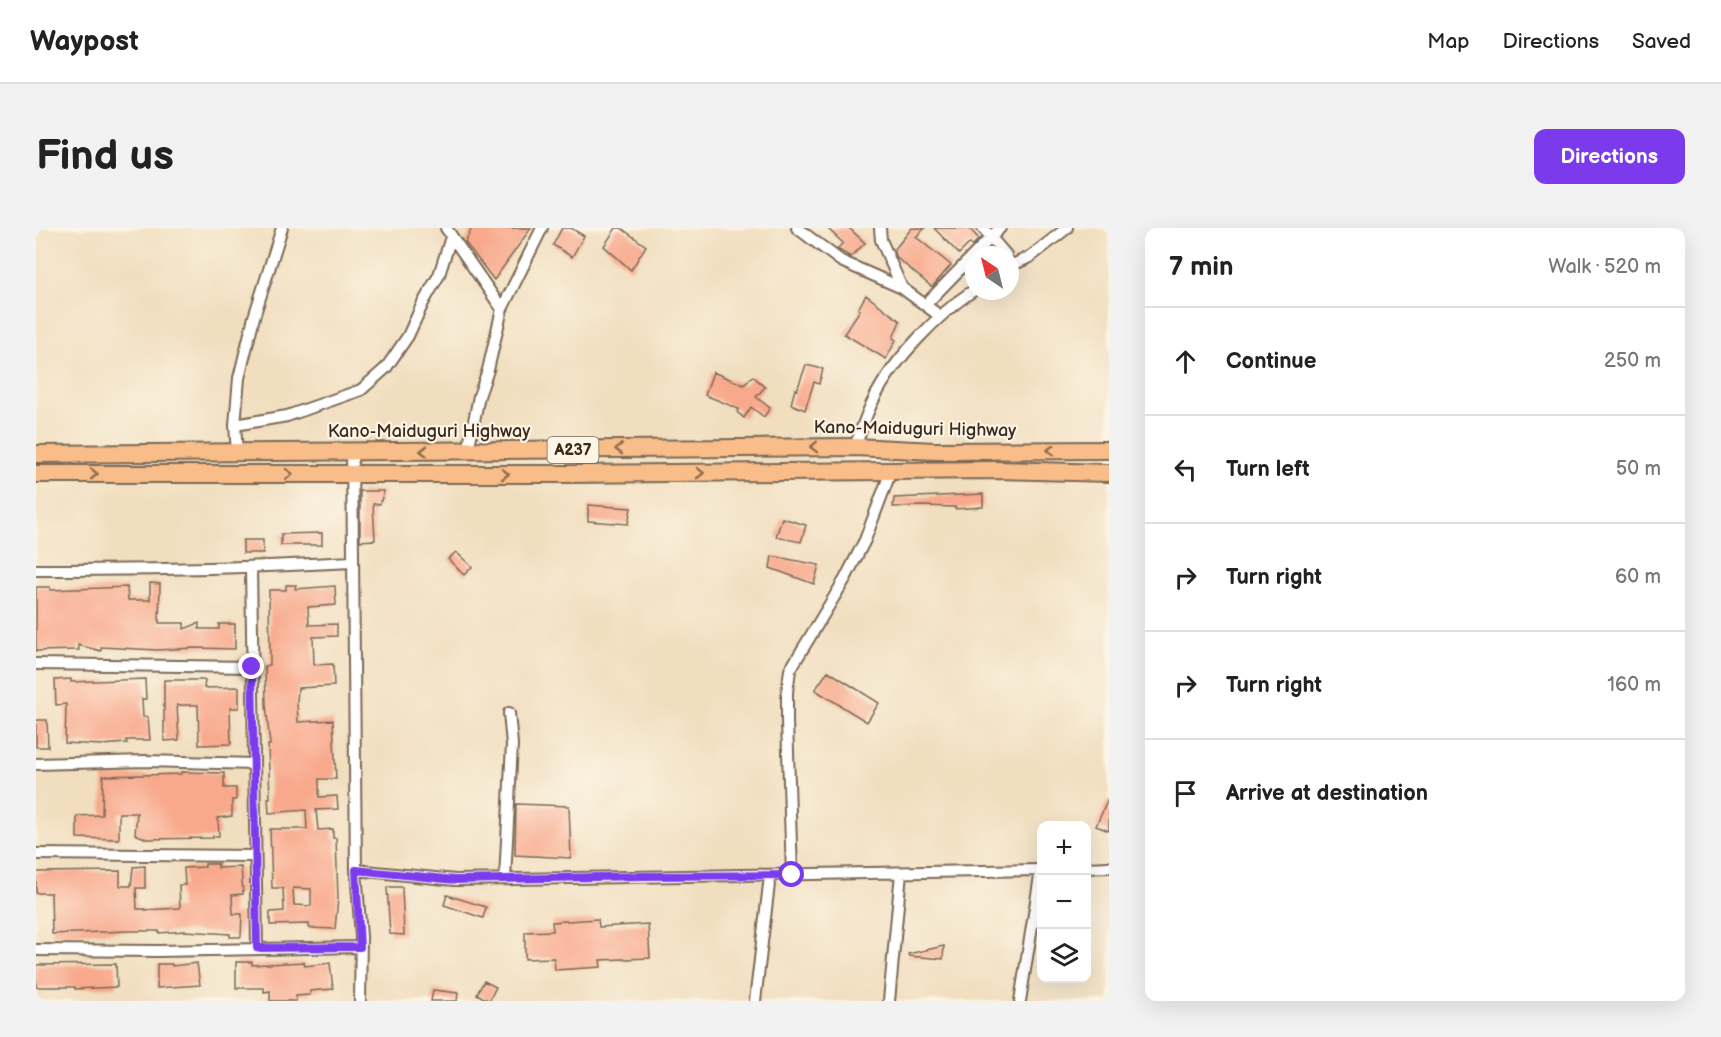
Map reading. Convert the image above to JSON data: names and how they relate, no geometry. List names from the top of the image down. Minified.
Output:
{"streets":{"highway":["Kano-Maiduguri Highway","A237"]},"north":"top left","page":{"header":"Waypost","nav":["Map","Directions","Saved"],"buttons":"Directions","title":"Find us","heading":["7 min","Walk · 520 m"],"list":[["Continue","250 m"],["Turn left","50 m"],["Turn right","60 m"],["Turn right","160 m"],"Arrive at destination"],"map_buttons":["+","−"]}}
